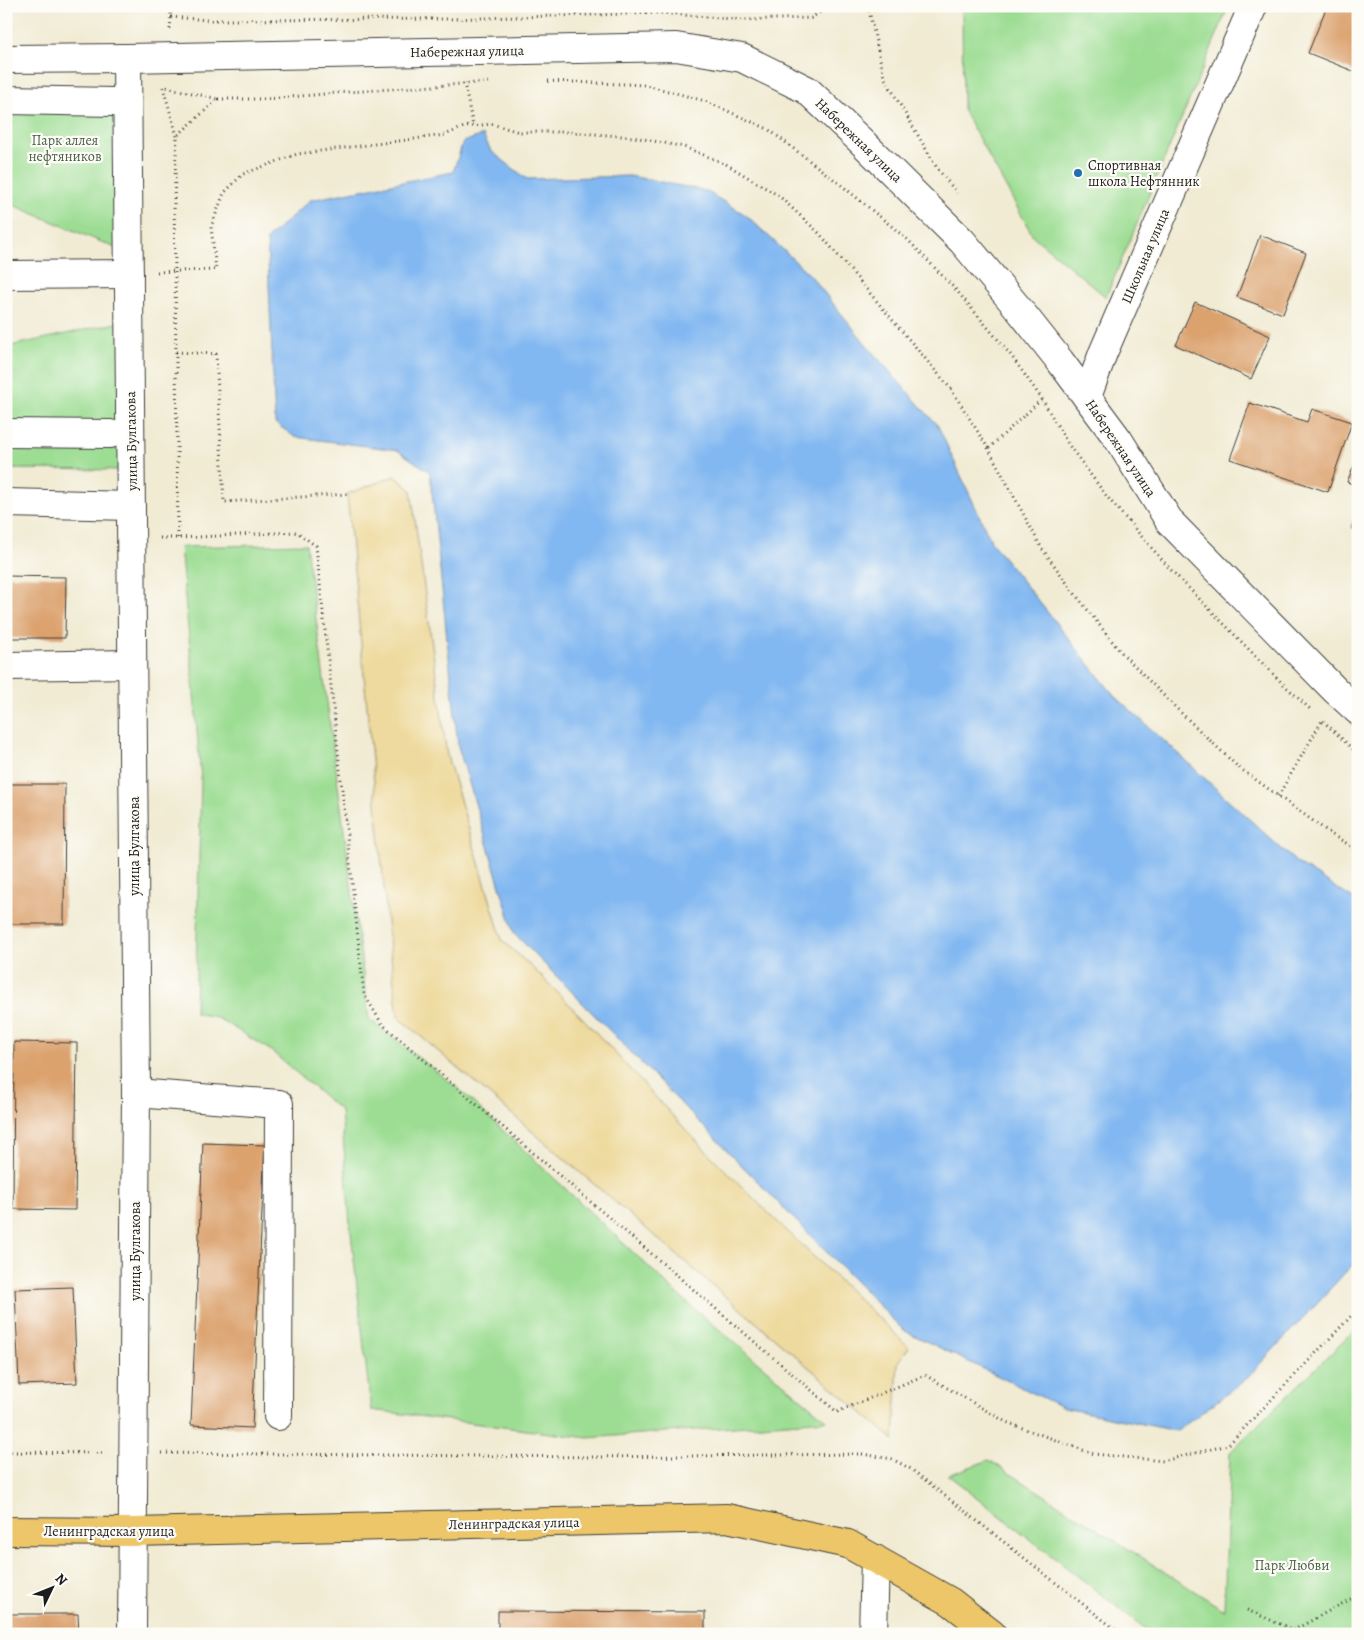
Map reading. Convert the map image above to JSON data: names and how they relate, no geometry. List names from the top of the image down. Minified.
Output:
{"streets":{"main road":["Ленинградская улица"],"street":["Набережная улица","Школьная улица","улица Булгакова"]},"crossings":[["Набережная улица","Школьная улица"],["Набережная улица","улица Булгакова"],["улица Булгакова","Ленинградская улица"]],"parks":["Парк аллея нефтяников","Парк Любви"],"places":["Спортивная школа Нефтянник"],"north":"top right"}
